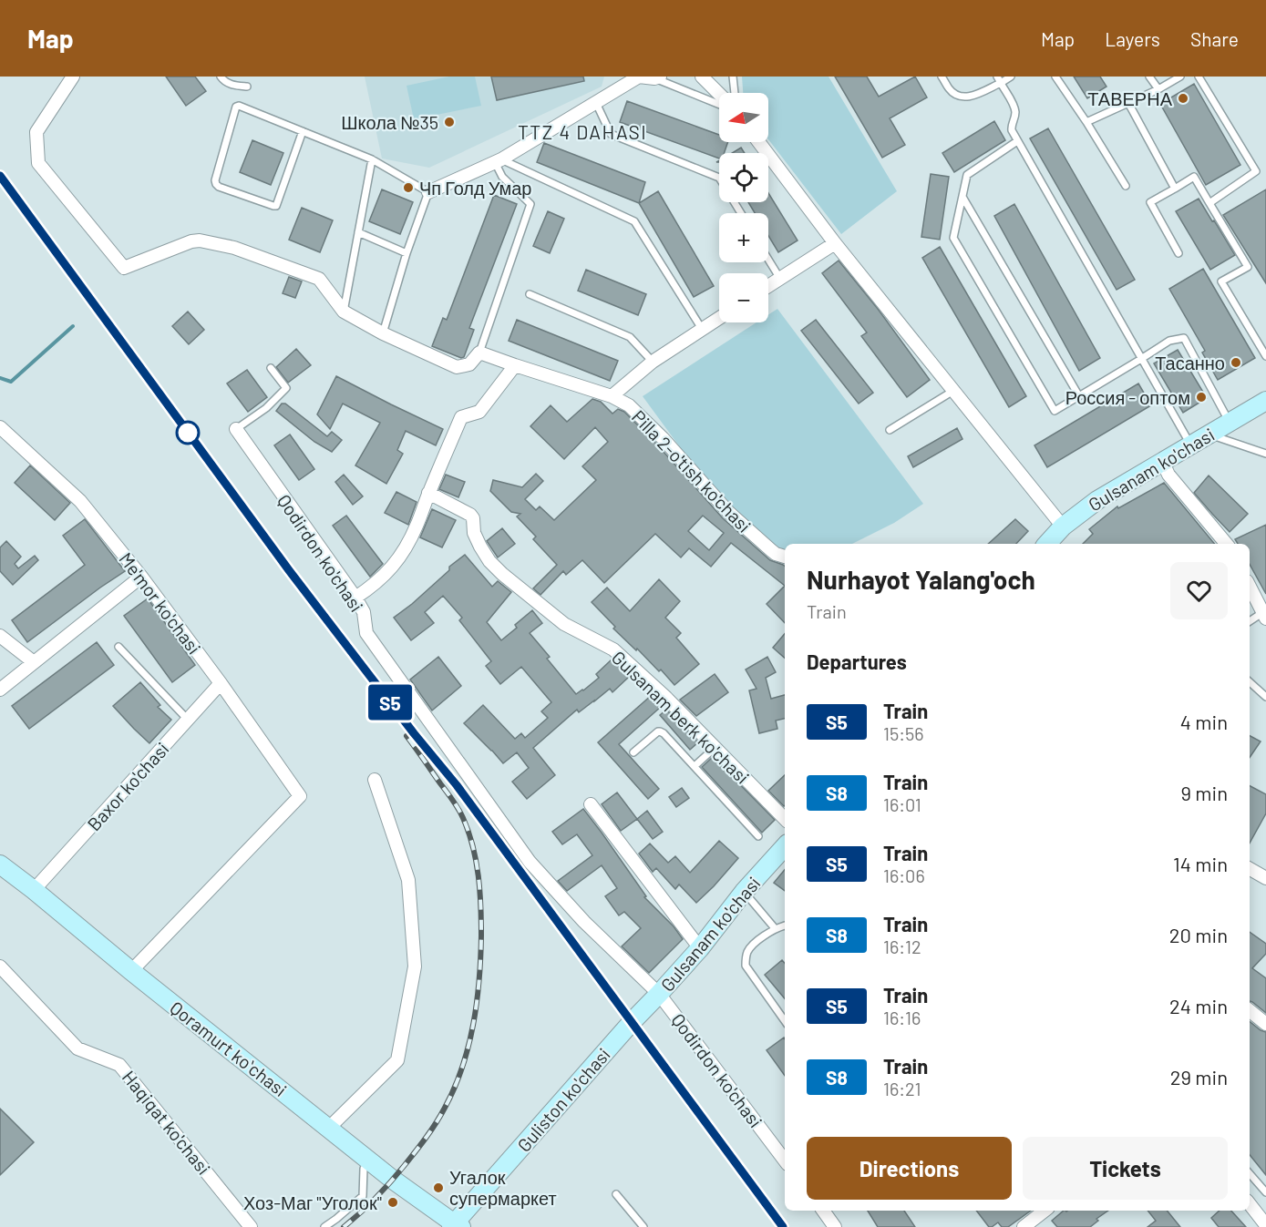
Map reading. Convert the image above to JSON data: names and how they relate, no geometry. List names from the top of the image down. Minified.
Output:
{"streets":{"main road":["Gulsanam ko'chasi","Qoramurt koʻchasi","Guliston ko'chasi"],"street":["Pilla 2-o'tish ko'chasi","Qodirdon ko'chasi","Me'mor ko'chasi","Gulsanam berk ko'chasi","Baxor ko'chasi","Haqiqat ko'chasi"]},"crossings":[["Gulsanam ko'chasi","Qodirdon ko'chasi"],["Gulsanam ko'chasi","Guliston ko'chasi"],["Me'mor ko'chasi","Baxor ko'chasi"],["Me'mor ko'chasi","Qoramurt koʻchasi"],["Baxor ko'chasi","Qoramurt koʻchasi"],["Qoramurt koʻchasi","Guliston ko'chasi"]],"districts":["TTZ 4 DAHASI"],"places":["ТАВЕРНА","Школа №35","Чп Голд Умар","Тасанно","Россия - оптом","Угалок супермаркет","Хоз-Маг \"Уголок\""],"north":"left","page":{"header":"Map","nav":["Map","Layers","Share"],"on_map":"S5","map_buttons":["+","−"],"heading":[["Nurhayot Yalang'och","Train"],"Departures"],"list":[{"mark":"S5","name":"Train","note":"15:56","value":"4 min"},{"mark":"S8","name":"Train","note":"16:01","value":"9 min"},{"mark":"S5","name":"Train","note":"16:06","value":"14 min"},{"mark":"S8","name":"Train","note":"16:12","value":"20 min"},{"mark":"S5","name":"Train","note":"16:16","value":"24 min"},{"mark":"S8","name":"Train","note":"16:21","value":"29 min"}],"buttons":["Directions","Tickets"]}}
